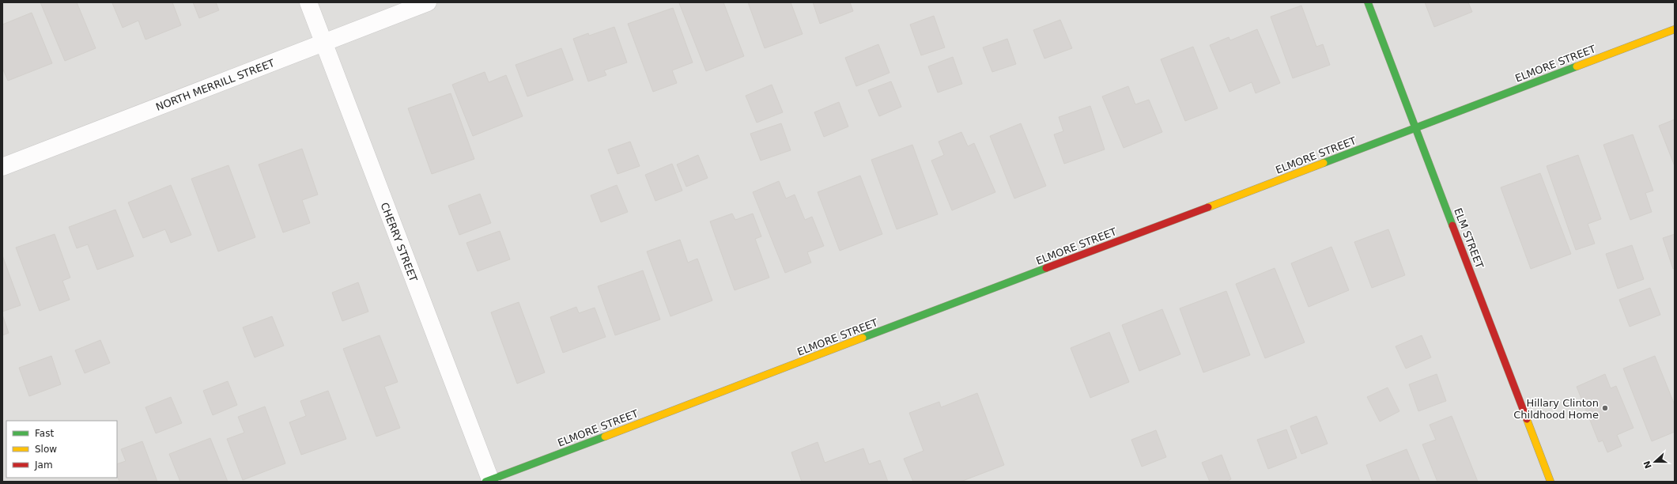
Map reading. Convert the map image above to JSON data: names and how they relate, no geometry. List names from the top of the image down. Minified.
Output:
{"streets":{"street":["ELMORE STREET","NORTH MERRILL STREET","ELM STREET","CHERRY STREET"]},"crossings":[["ELMORE STREET","ELM STREET"],["ELMORE STREET","CHERRY STREET"],["NORTH MERRILL STREET","CHERRY STREET"]],"places":["Hillary Clinton Childhood Home"],"legend":["Fast","Slow","Jam"],"north":"left"}
